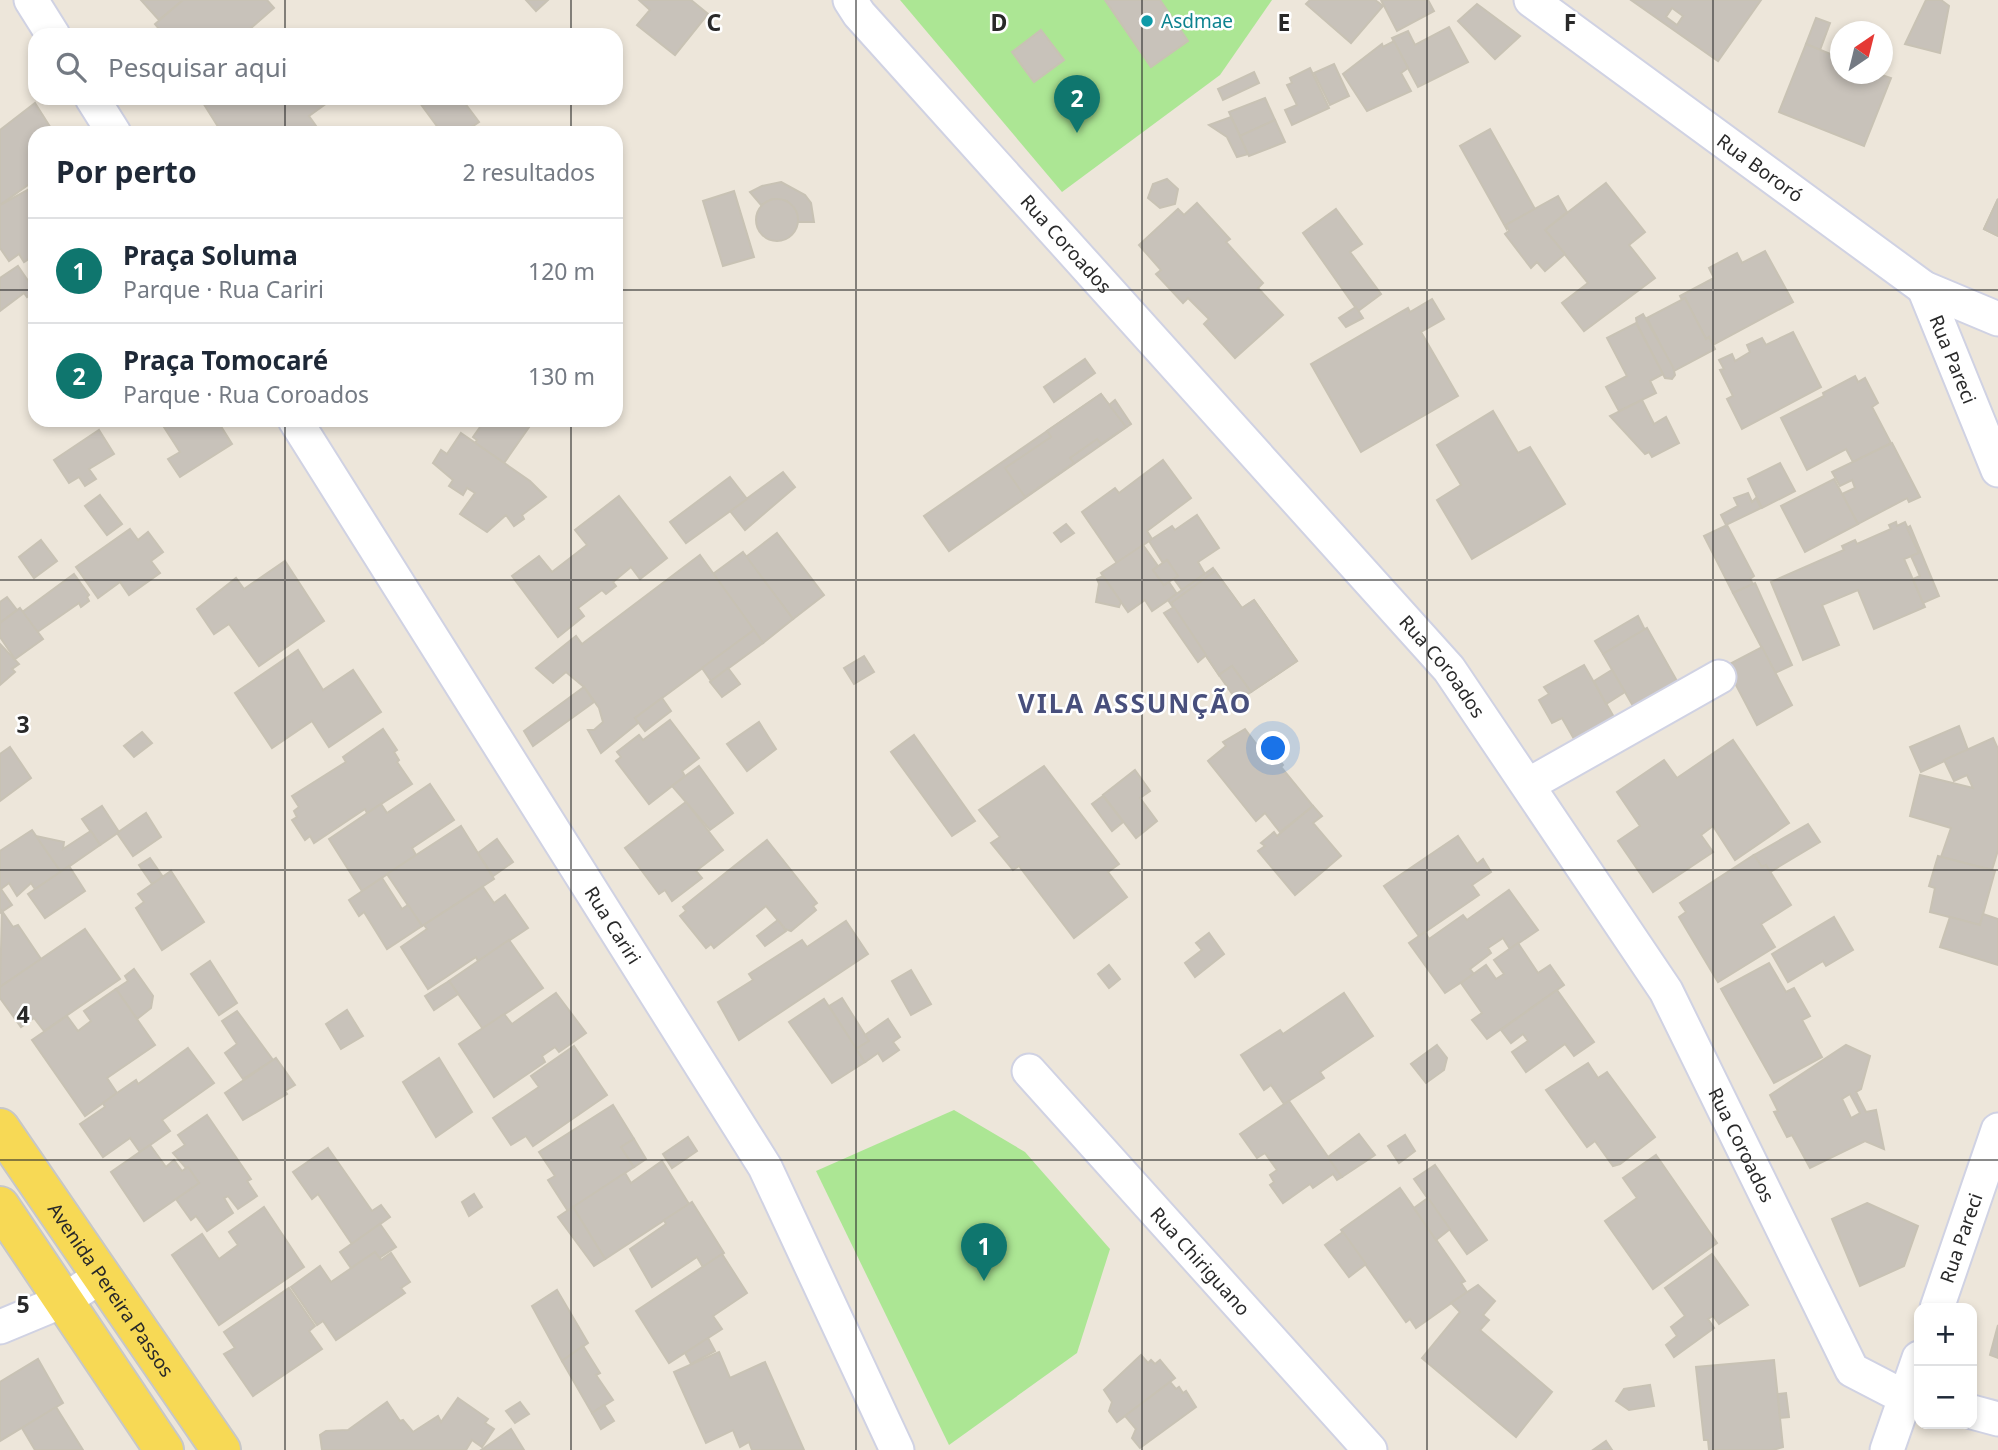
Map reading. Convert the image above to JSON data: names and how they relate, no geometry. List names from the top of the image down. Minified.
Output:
{"streets":{"main road":["Avenida Pereira Passos"],"street":["Rua Bororó","Rua Coroados","Rua Pareci","Rua Cariri","Rua Chiriguano"]},"crossings":[["Rua Bororó","Rua Pareci"]],"districts":["VILA ASSUNÇÃO"],"places":["Asdmae"],"north":"top right","page":{"search":"Pesquisar aqui","pins":["2","1"],"heading":["Por perto","2 resultados"],"list":[{"mark":"1","name":"Praça Soluma","note":"Parque · Rua Cariri","value":"120 m"},{"mark":"2","name":"Praça Tomocaré","note":"Parque · Rua Coroados","value":"130 m"}],"map_buttons":["+","−"]},"grid":{"columns":["C","D","E","F"],"rows":["3","4","5"]}}
